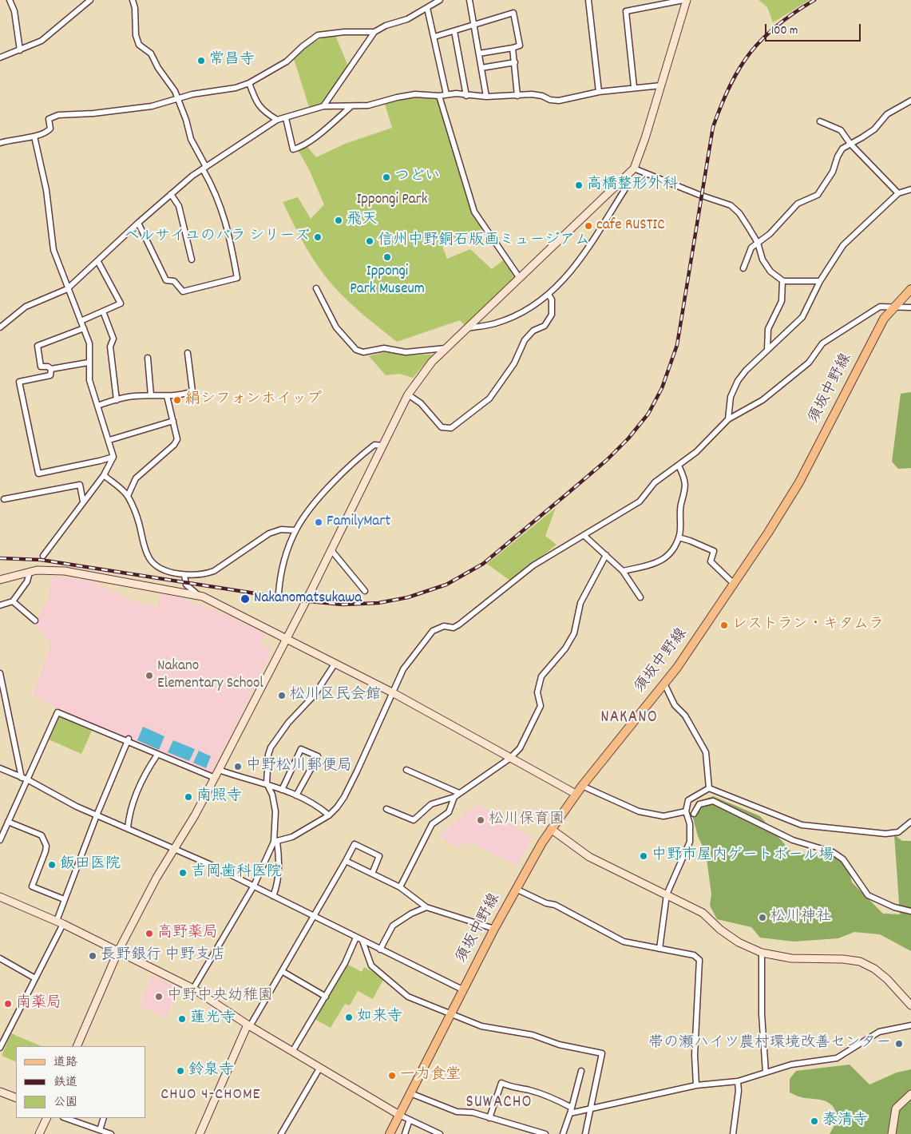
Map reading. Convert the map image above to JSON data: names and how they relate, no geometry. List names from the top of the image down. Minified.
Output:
{"streets":{"main road":["須坂中野線"]},"districts":["NAKANO","CHUO 4-CHOME","SUWACHO"],"parks":["Ippongi Park"],"places":["常昌寺","つどい","高橋整形外科","飛天","cafe RUSTIC","ベルサイユのバラ シリーズ","信州中野銅石版画ミュージアム","Ippongi Park Museum","絹シフォンホイップ","FamilyMart","Nakanomatsukawa","レストラン・キタムラ","Nakano Elementary School","松川区民会館","中野松川郵便局","南照寺","松川保育園","中野市屋内ゲートボール場","飯田医院","吉岡歯科医院","松川神社","高野薬局","長野銀行 中野支店","中野中央幼稚園","南薬局","如来寺","蓮光寺","帯の瀬ハイツ農村環境改善センター","鈴泉寺","一力食堂","泰清寺"],"legend":["道路","鉄道","公園"],"scale_bar":"100 m"}
